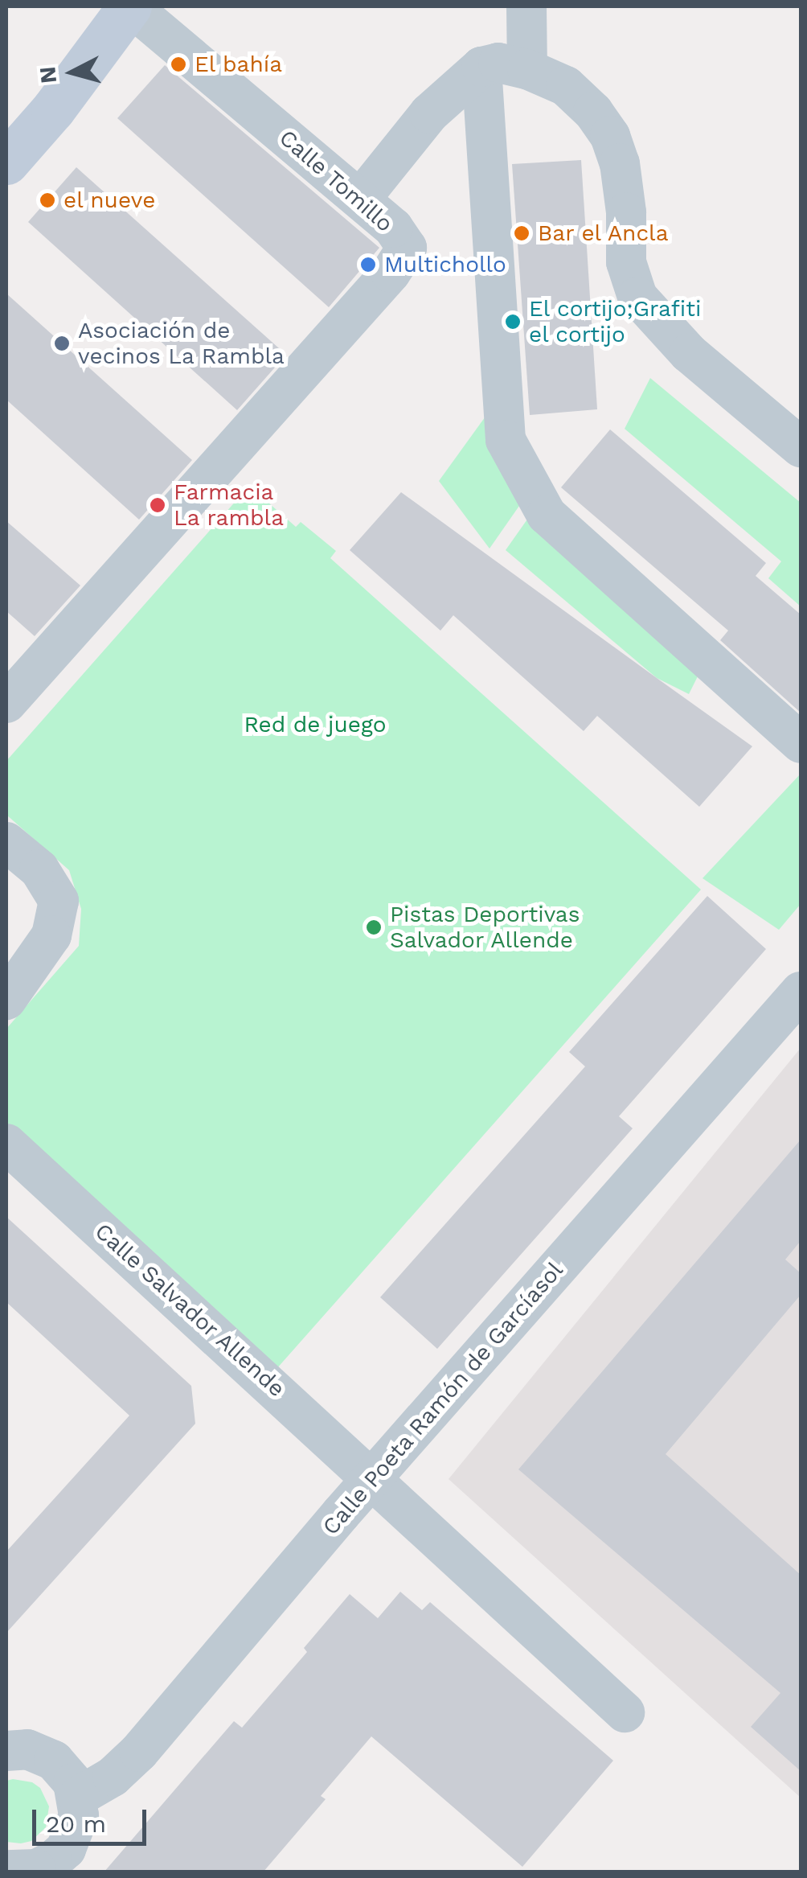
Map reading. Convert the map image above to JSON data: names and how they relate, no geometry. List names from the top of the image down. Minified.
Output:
{"streets":{"street":["Calle Tomillo","Calle Salvador Allende","Calle Poeta Ramón de Garcíasol"]},"crossings":[["Calle Salvador Allende","Calle Poeta Ramón de Garcíasol"]],"parks":["Red de juego"],"places":["El bahía","el nueve","Bar el Ancla","Multichollo","El cortijo;Grafiti el cortijo","Asociación de vecinos La Rambla","Farmacia La rambla","Pistas Deportivas Salvador Allende"],"scale_bar":"20 m","north":"left"}
